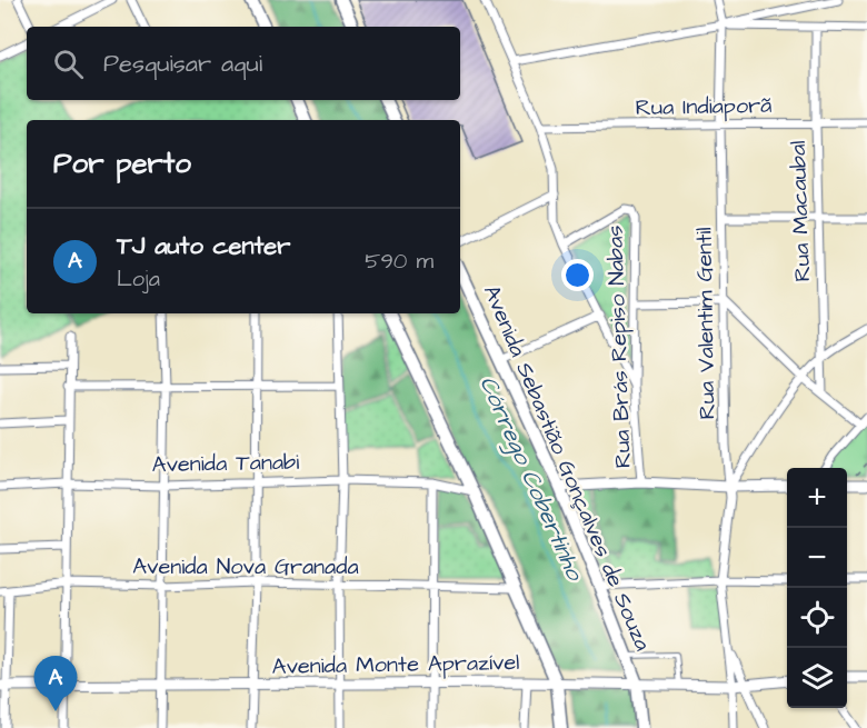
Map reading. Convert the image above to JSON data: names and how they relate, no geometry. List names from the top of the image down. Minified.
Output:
{"streets":{"main road":["Avenida Sebastião Gonçalves de Souza"],"street":["Rua Indiaporã","Rua Macaubal","Rua Valentim Gentil","Rua Brás Repiso Nabas","Avenida Tanabi","Avenida Nova Granada","Avenida Monte Aprazível"]},"crossings":[["Rua Indiaporã","Rua Macaubal"],["Rua Indiaporã","Rua Valentim Gentil"],["Rua Valentim Gentil","Avenida Monte Aprazível"],["Avenida Sebastião Gonçalves de Souza","Avenida Monte Aprazível"]],"water":["Córrego Cobertinho"],"page":{"search":"Pesquisar aqui","heading":"Por perto","list":[{"mark":"A","name":"TJ auto center","note":"Loja","value":"590 m"}],"map_buttons":["+","−"],"pins":"A"}}
